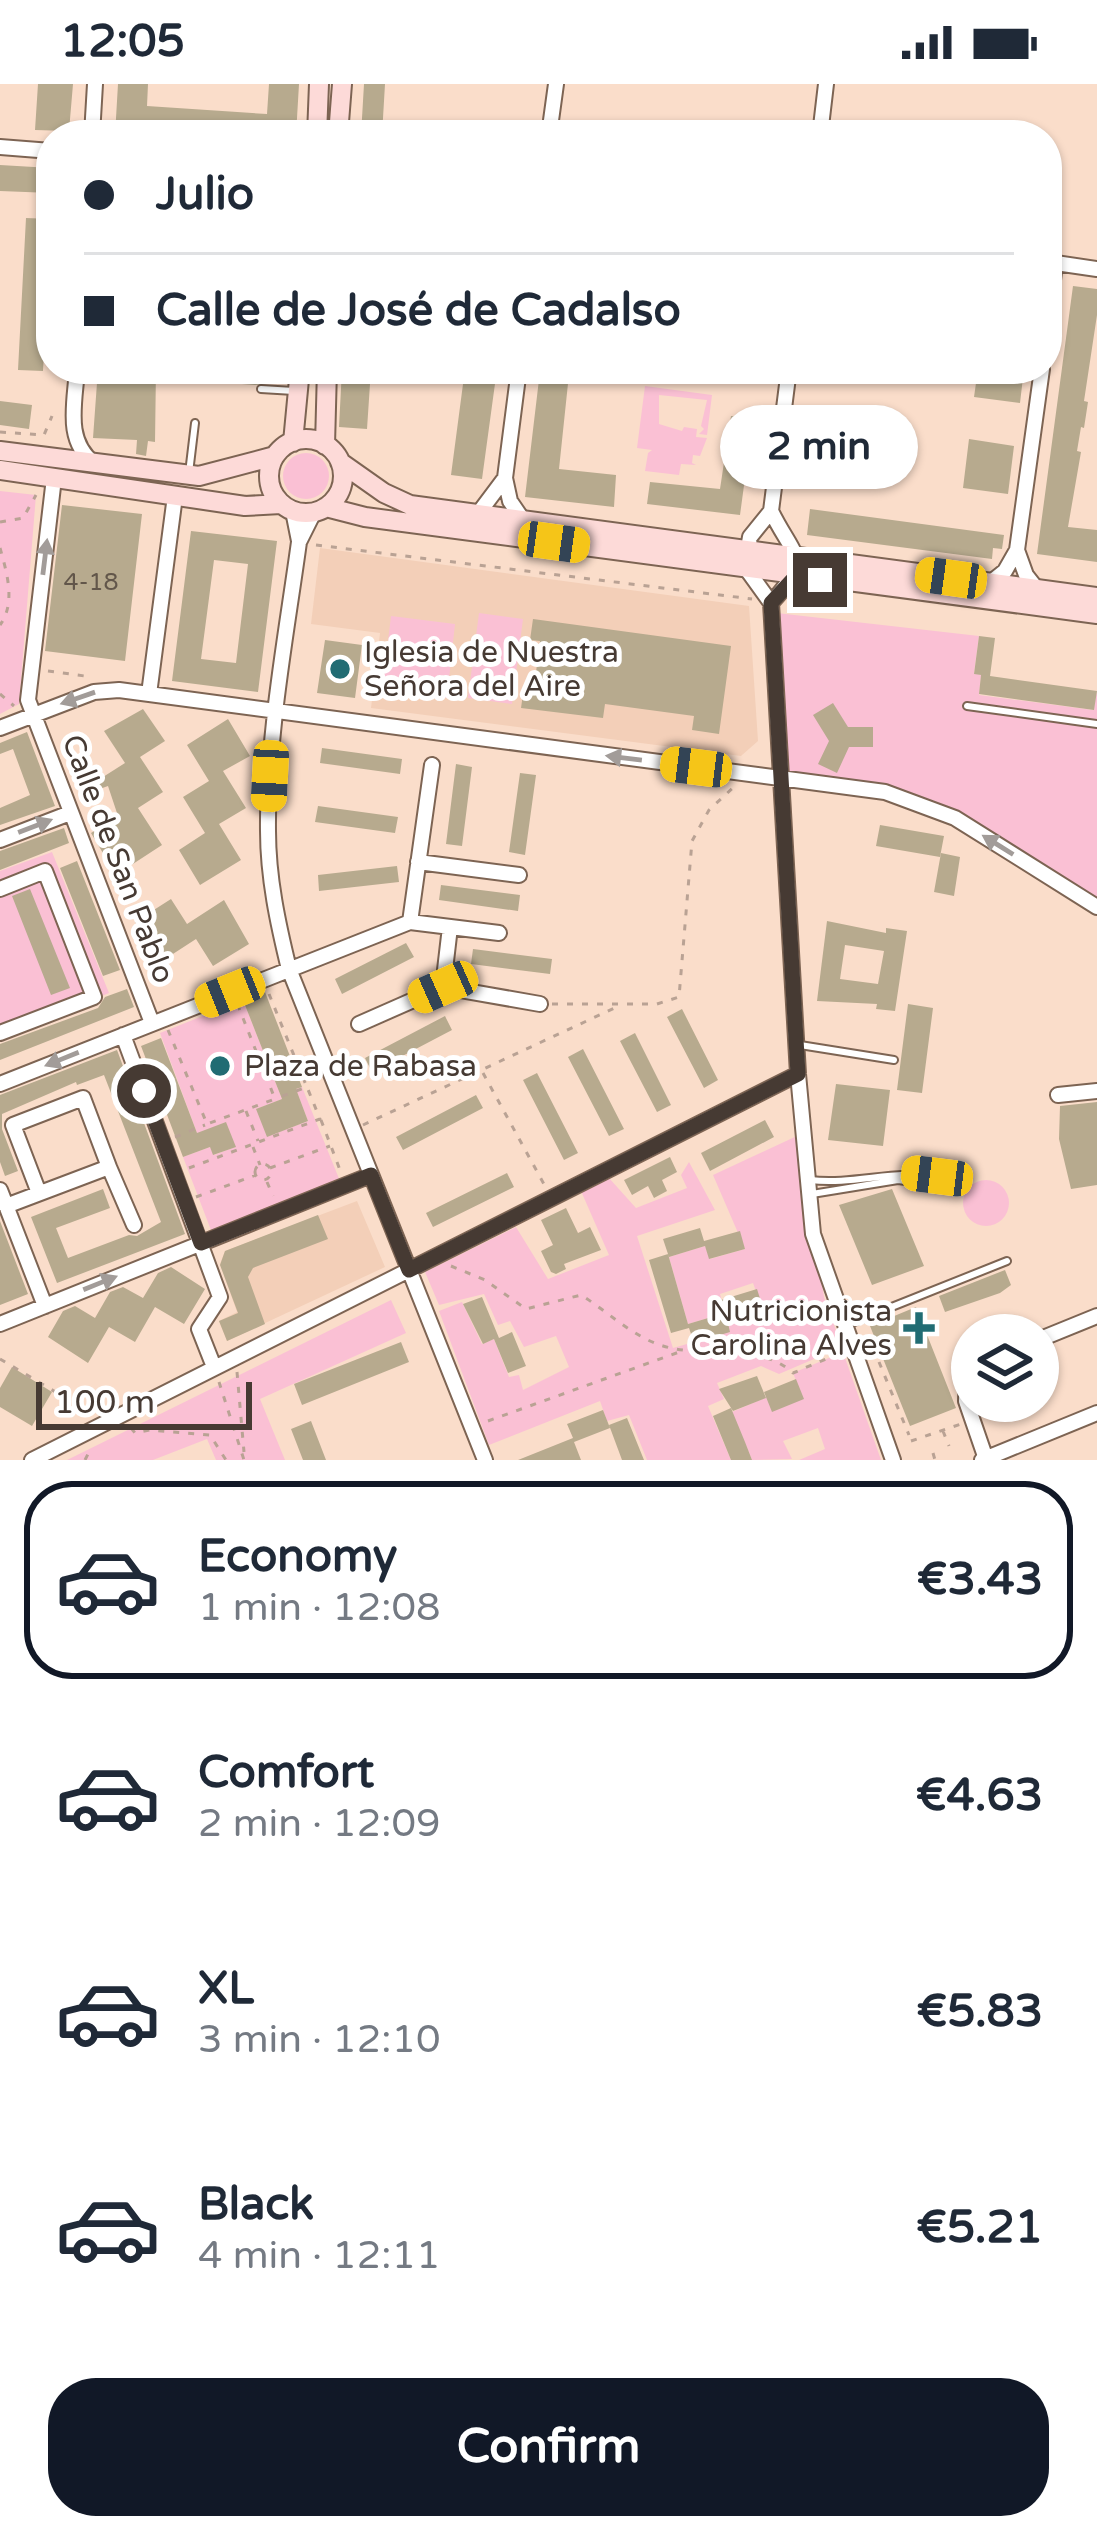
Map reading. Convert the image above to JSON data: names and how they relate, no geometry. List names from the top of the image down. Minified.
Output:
{"streets":{"street":["Calle de San Pablo"]},"places":{"other":["Iglesia de Nuestra Señora del Aire","Plaza de Rabasa"],"health":["Nutricionista Carolina Alves"]},"house_numbers":["4-18"],"scale_bar":"100 m","page":{"status":"12:05","banner":["Julio","Calle de José de Cadalso"],"bubble":"2 min","scale":"100 m","list":[{"name":"Economy","note":"1 min · 12:08","value":"€3.43"},{"name":"Comfort","note":"2 min · 12:09","value":"€4.63"},{"name":"XL","note":"3 min · 12:10","value":"€5.83"},{"name":"Black","note":"4 min · 12:11","value":"€5.21"}],"buttons":"Confirm"}}
